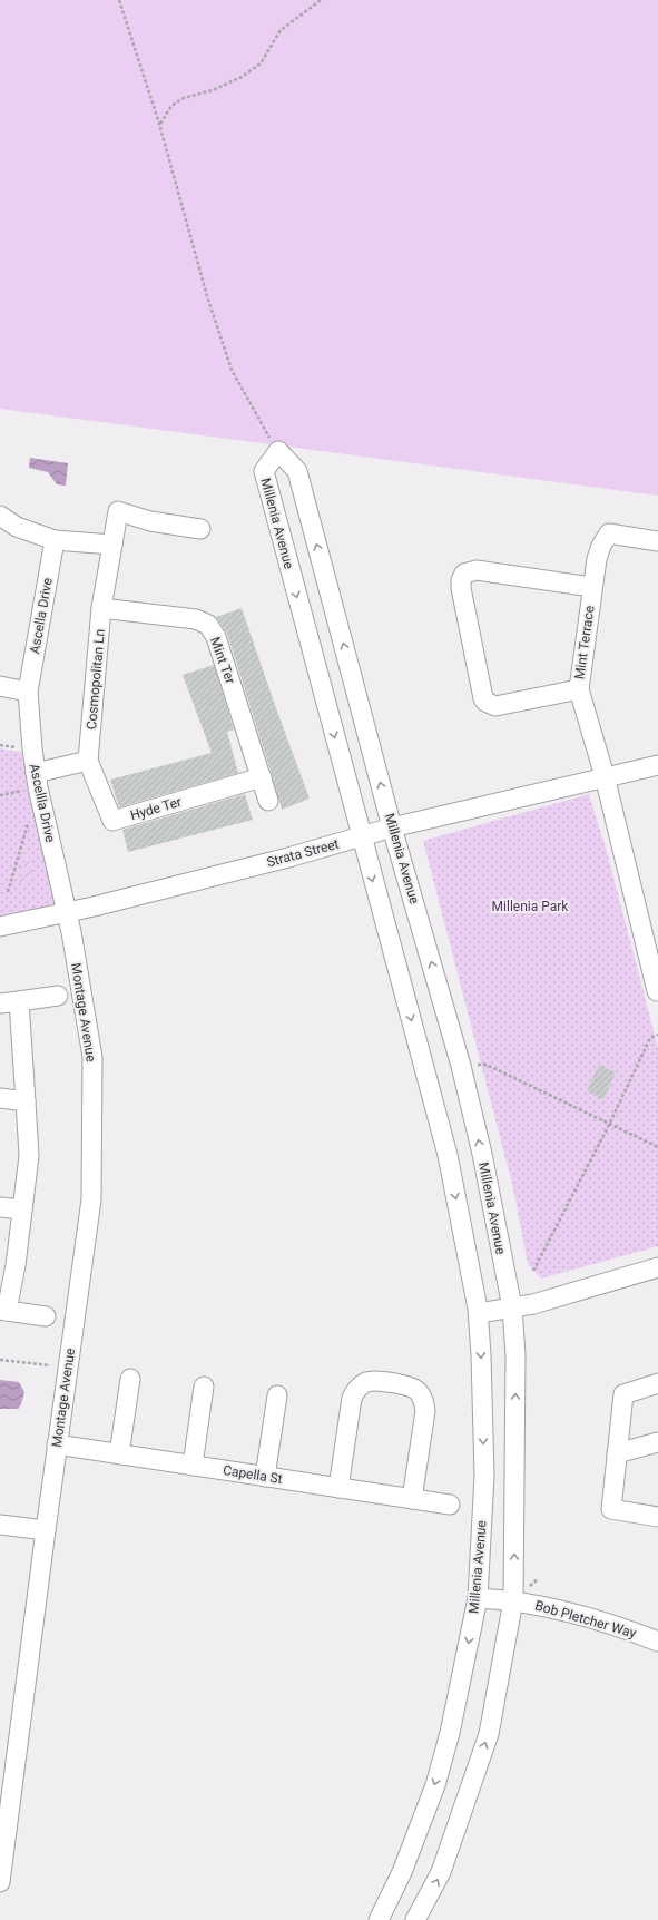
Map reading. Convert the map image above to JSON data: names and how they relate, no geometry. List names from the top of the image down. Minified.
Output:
{"streets":{"street":["Millenia Avenue","Ascella Drive","Mint Terrace","Mint Ter","Cosmopolitan Ln","Ascellla Drive","Hyde Ter","Strata Street","Montage Avenue","Capella St","Bob Pletcher Way"]},"crossings":[["Millenia Avenue","Strata Street"],["Millenia Avenue","Bob Pletcher Way"],["Ascella Drive","Ascellla Drive"],["Mint Terrace","Strata Street"],["Mint Ter","Cosmopolitan Ln"],["Mint Ter","Hyde Ter"],["Cosmopolitan Ln","Hyde Ter"],["Ascellla Drive","Strata Street"],["Ascellla Drive","Montage Avenue"],["Strata Street","Montage Avenue"],["Montage Avenue","Capella St"]],"parks":["Millenia Park"]}
